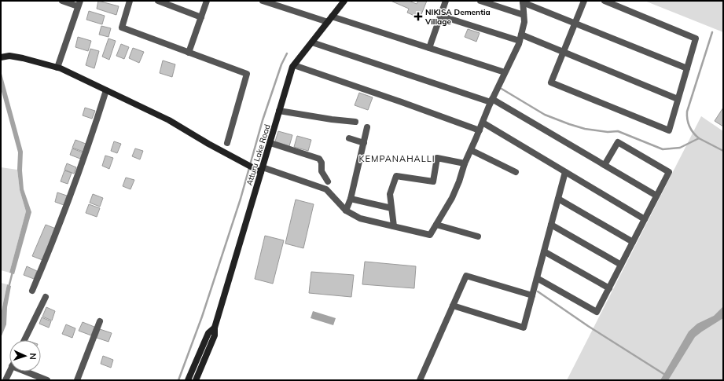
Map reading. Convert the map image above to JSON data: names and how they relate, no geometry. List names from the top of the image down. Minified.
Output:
{"streets":{"street":["Atturu Lake Road"]},"districts":["KEMPANAHALLI"],"places":{"health":["NIKISA Dementia Village"]},"north":"right"}
